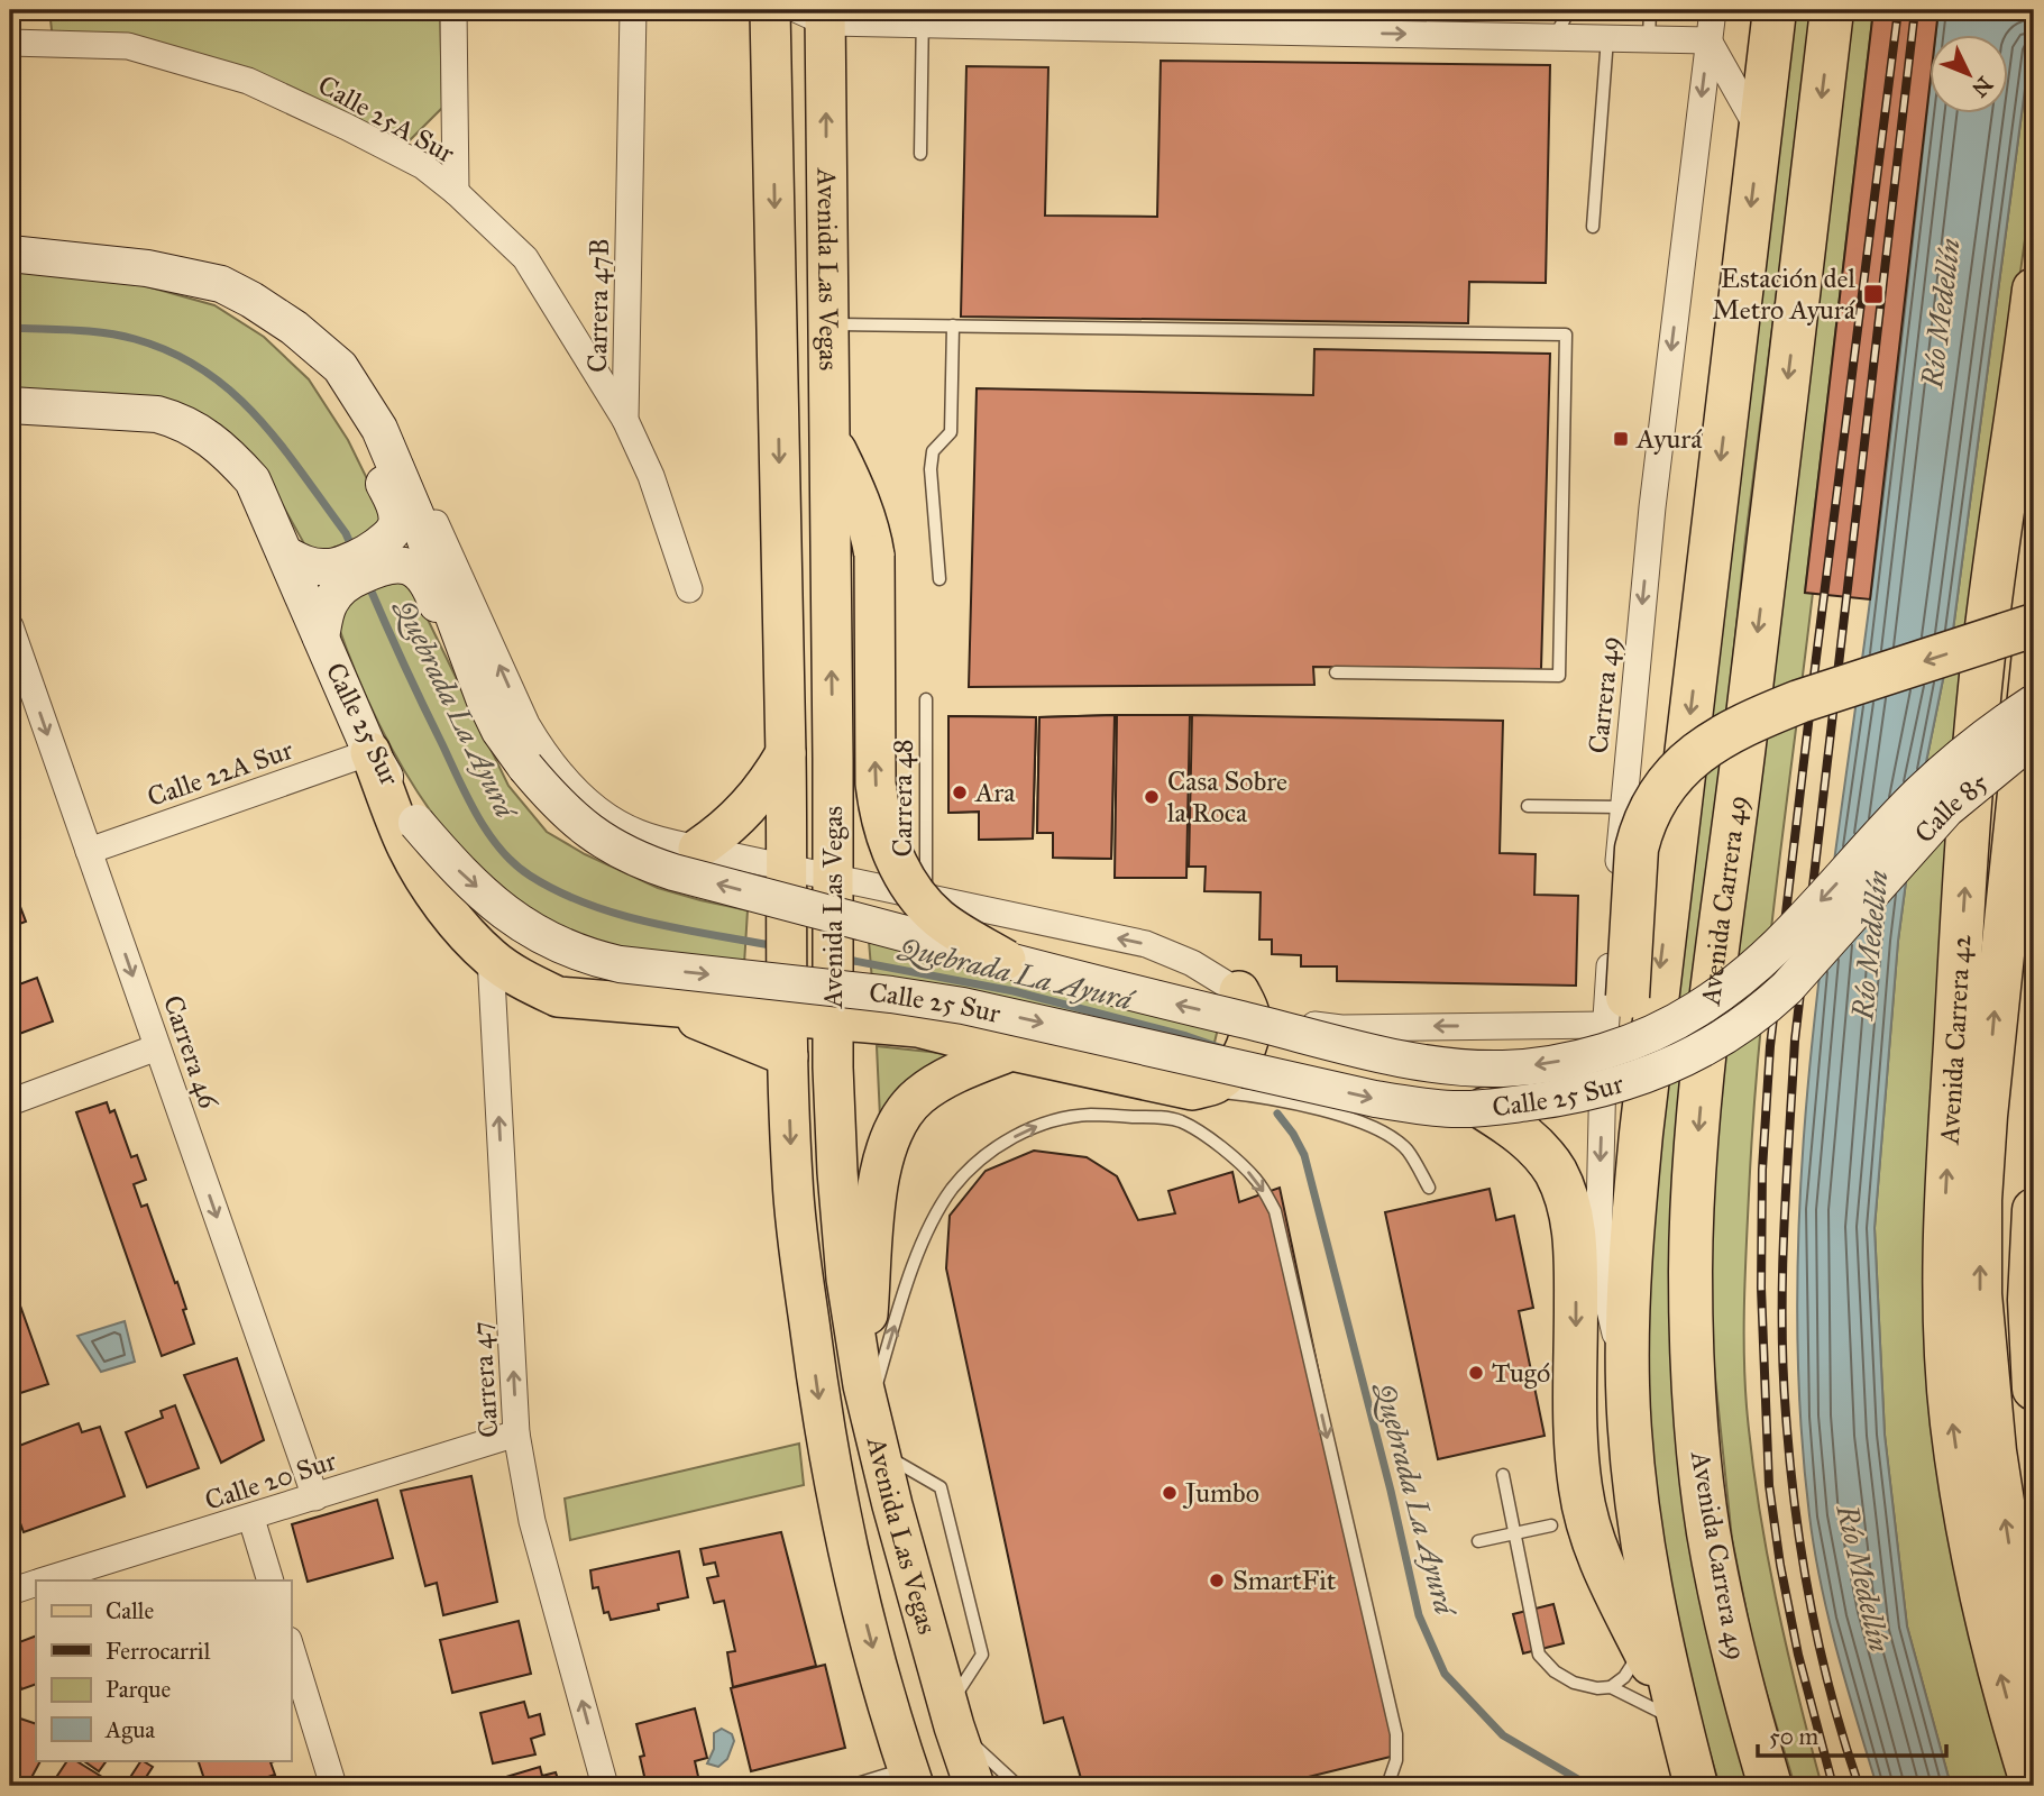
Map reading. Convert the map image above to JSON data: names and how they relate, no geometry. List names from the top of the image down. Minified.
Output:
{"streets":{"highway":["Avenida Carrera 49","Avenida Carrera 42"],"main road":["Avenida Las Vegas","Calle 25 Sur","Calle 85"],"street":["Calle 25A Sur","Carrera 47B","Carrera 49","Calle 22A Sur","Carrera 46","Carrera 47","Calle 20 Sur"],"lane":["Carrera 48"]},"crossings":[["Calle 25A Sur","Carrera 47B"],["Avenida Las Vegas","Calle 25 Sur"],["Carrera 49","Calle 25 Sur"],["Calle 25 Sur","Calle 22A Sur"],["Calle 25 Sur","Carrera 48"],["Calle 25 Sur","Calle 85"],["Calle 22A Sur","Carrera 46"],["Carrera 46","Calle 20 Sur"],["Carrera 47","Calle 20 Sur"]],"one_way":["Carrera 49","Carrera 46","Carrera 47"],"water":["Río Medellín","Quebrada La Ayurá"],"places":{"transit":["Estación del Metro Ayurá","Ayurá"],"other":["Ara","Casa Sobre la Roca","Tugó","Jumbo","SmartFit"]},"legend":["Calle","Ferrocarril","Parque","Agua"],"scale_bar":"50 m","north":"bottom right"}
